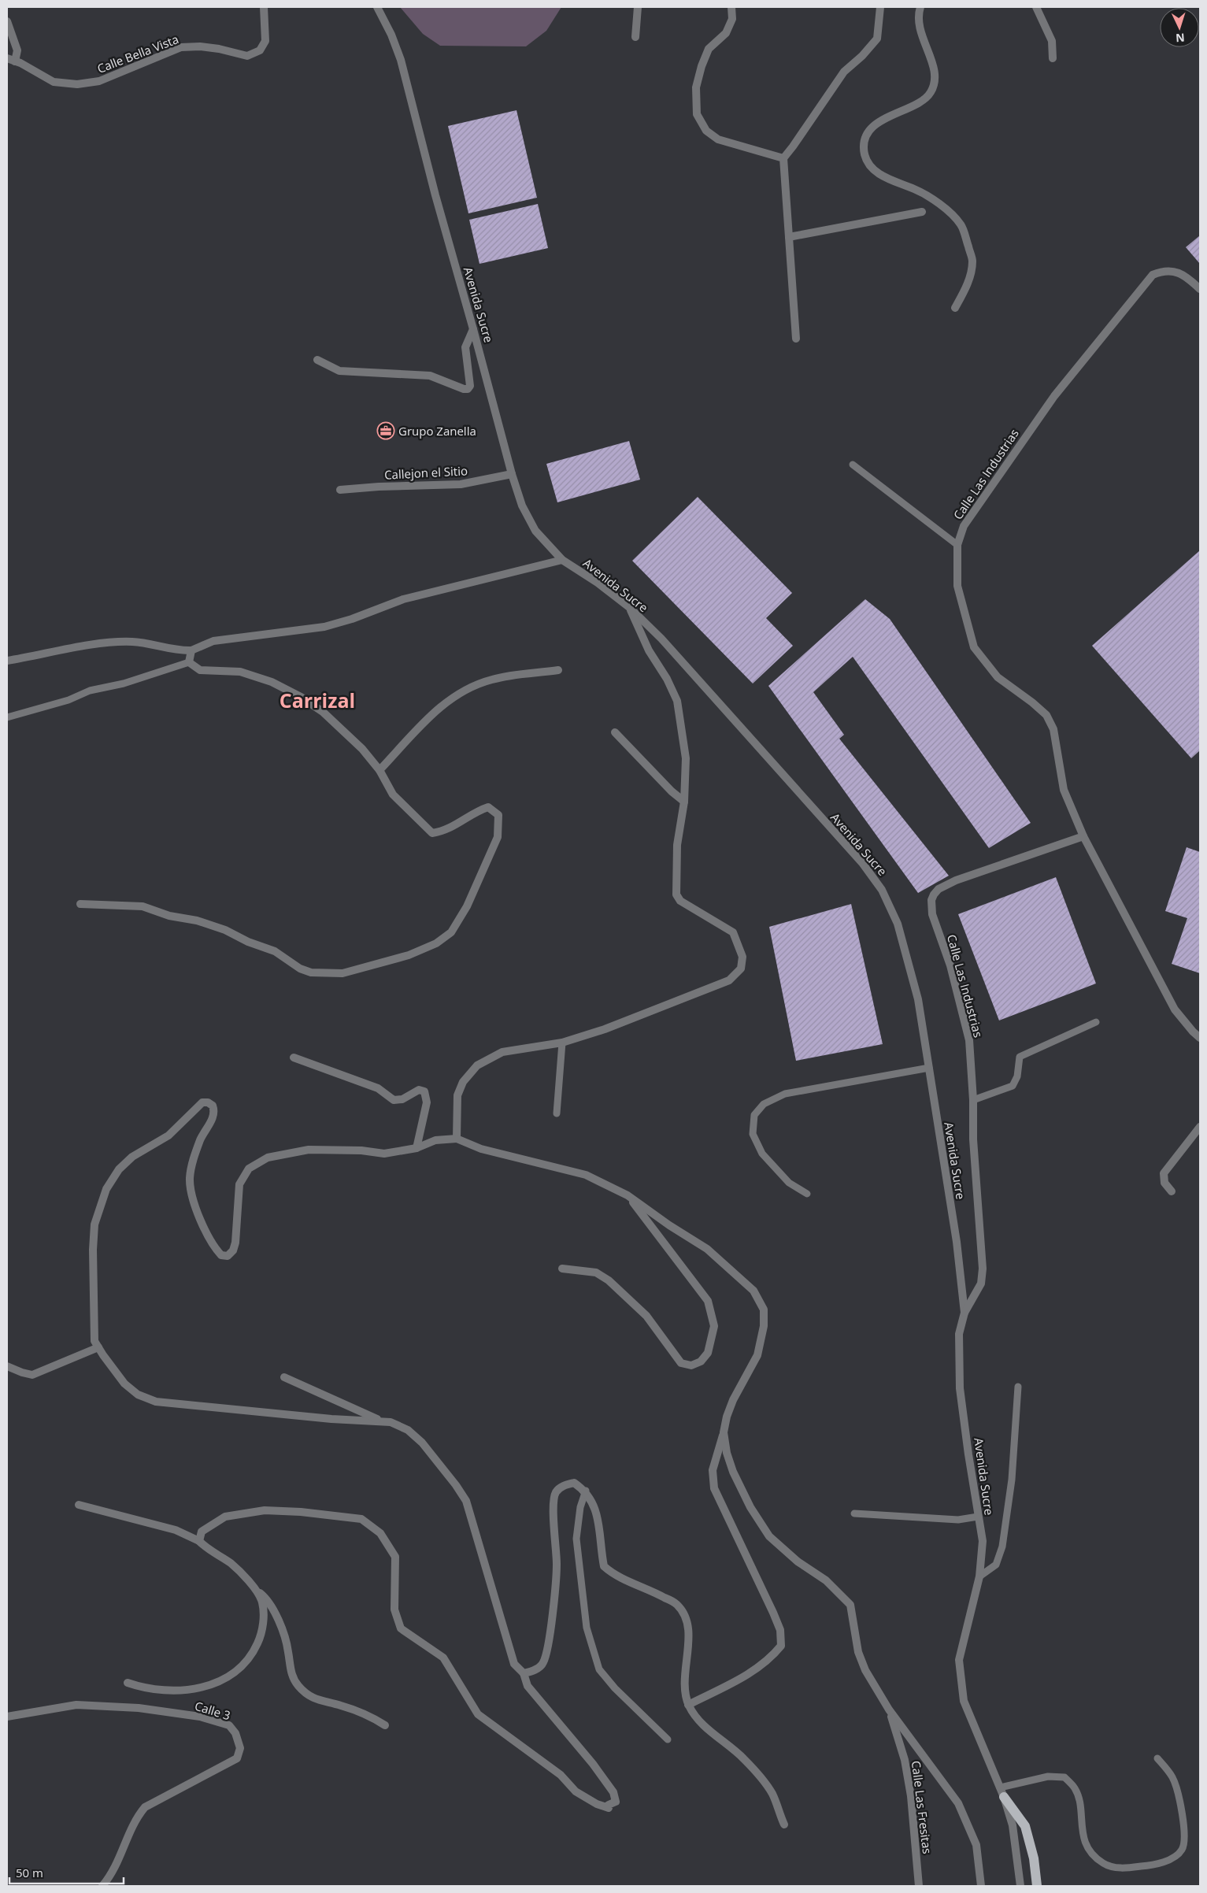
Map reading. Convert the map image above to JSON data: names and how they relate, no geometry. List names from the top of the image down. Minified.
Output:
{"streets":{"street":["Calle Bella Vista","Avenida Sucre","Callejon el Sitio","Calle Las Industrias","Calle 3","Calle Las Fresitas"]},"crossings":[["Avenida Sucre","Callejon el Sitio"],["Avenida Sucre","Calle Las Industrias"]],"districts":["Carrizal"],"places":{"office":["Grupo Zanella"]},"scale_bar":"50 m","north":"bottom"}
